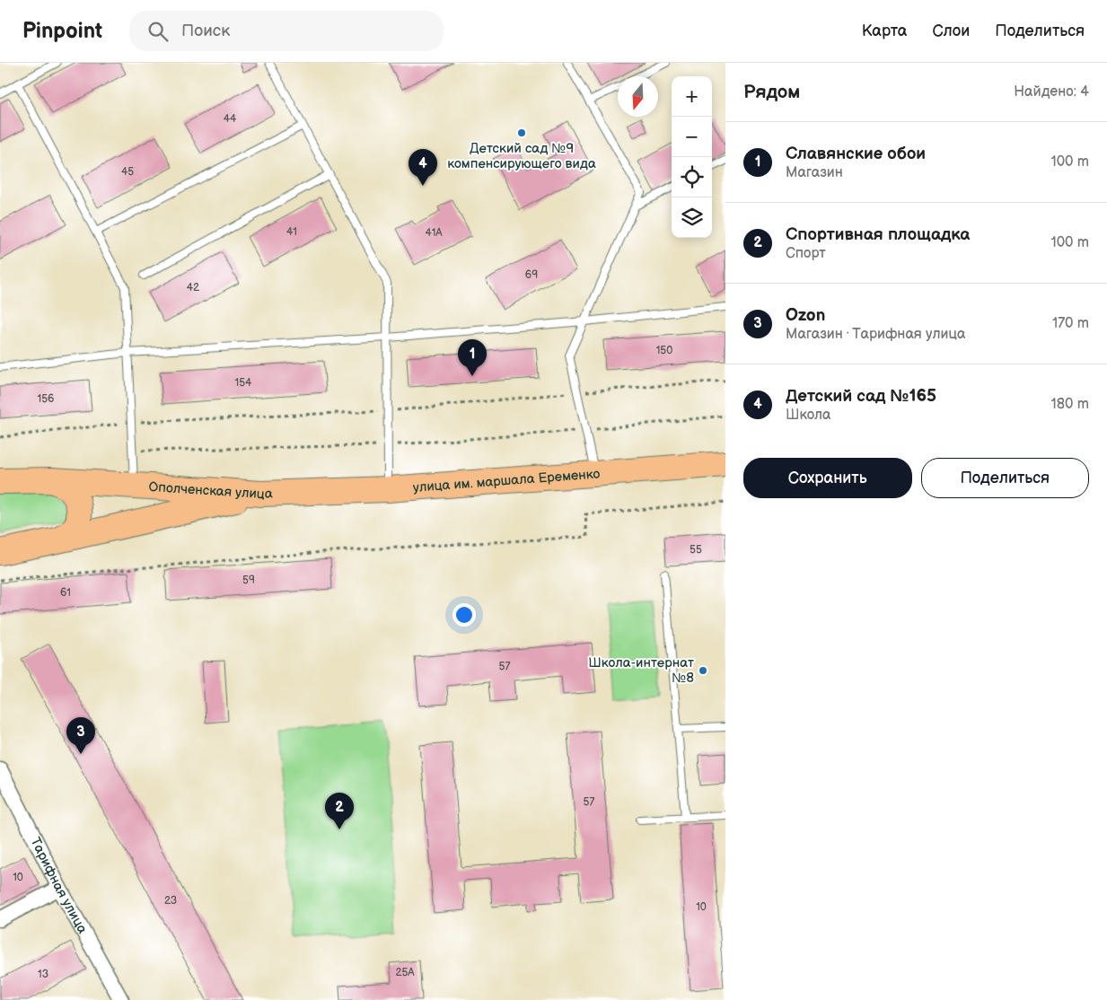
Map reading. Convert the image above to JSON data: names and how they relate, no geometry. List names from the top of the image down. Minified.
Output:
{"streets":{"highway":["улица им. маршала Еременко","Ополченская улица"],"street":["Тарифная улица"]},"crossings":[["улица им. маршала Еременко","Ополченская улица"]],"places":["Детский сад №9 компенсирующего вида","Школа-интернат №8"],"house_numbers":["44","45","41","41А","69","42","150","154","156","55","59","61","57","57","10","23","10","25А","13"],"north":"bottom","page":{"header":"Pinpoint","search":"Поиск","nav":["Карта","Слои","Поделиться"],"heading":["Рядом","Найдено: 4"],"map_buttons":["+","−"],"list":[{"mark":"1","name":"Славянские обои","note":"Магазин","value":"100 m"},{"mark":"2","name":"Спортивная площадка","note":"Спорт","value":"100 m"},{"mark":"3","name":"Ozon","note":"Магазин · Тарифная улица","value":"170 m"},{"mark":"4","name":"Детский сад №165","note":"Школа","value":"180 m"}],"pins":["4","1","3","2"],"buttons":["Сохранить","Поделиться"]}}
